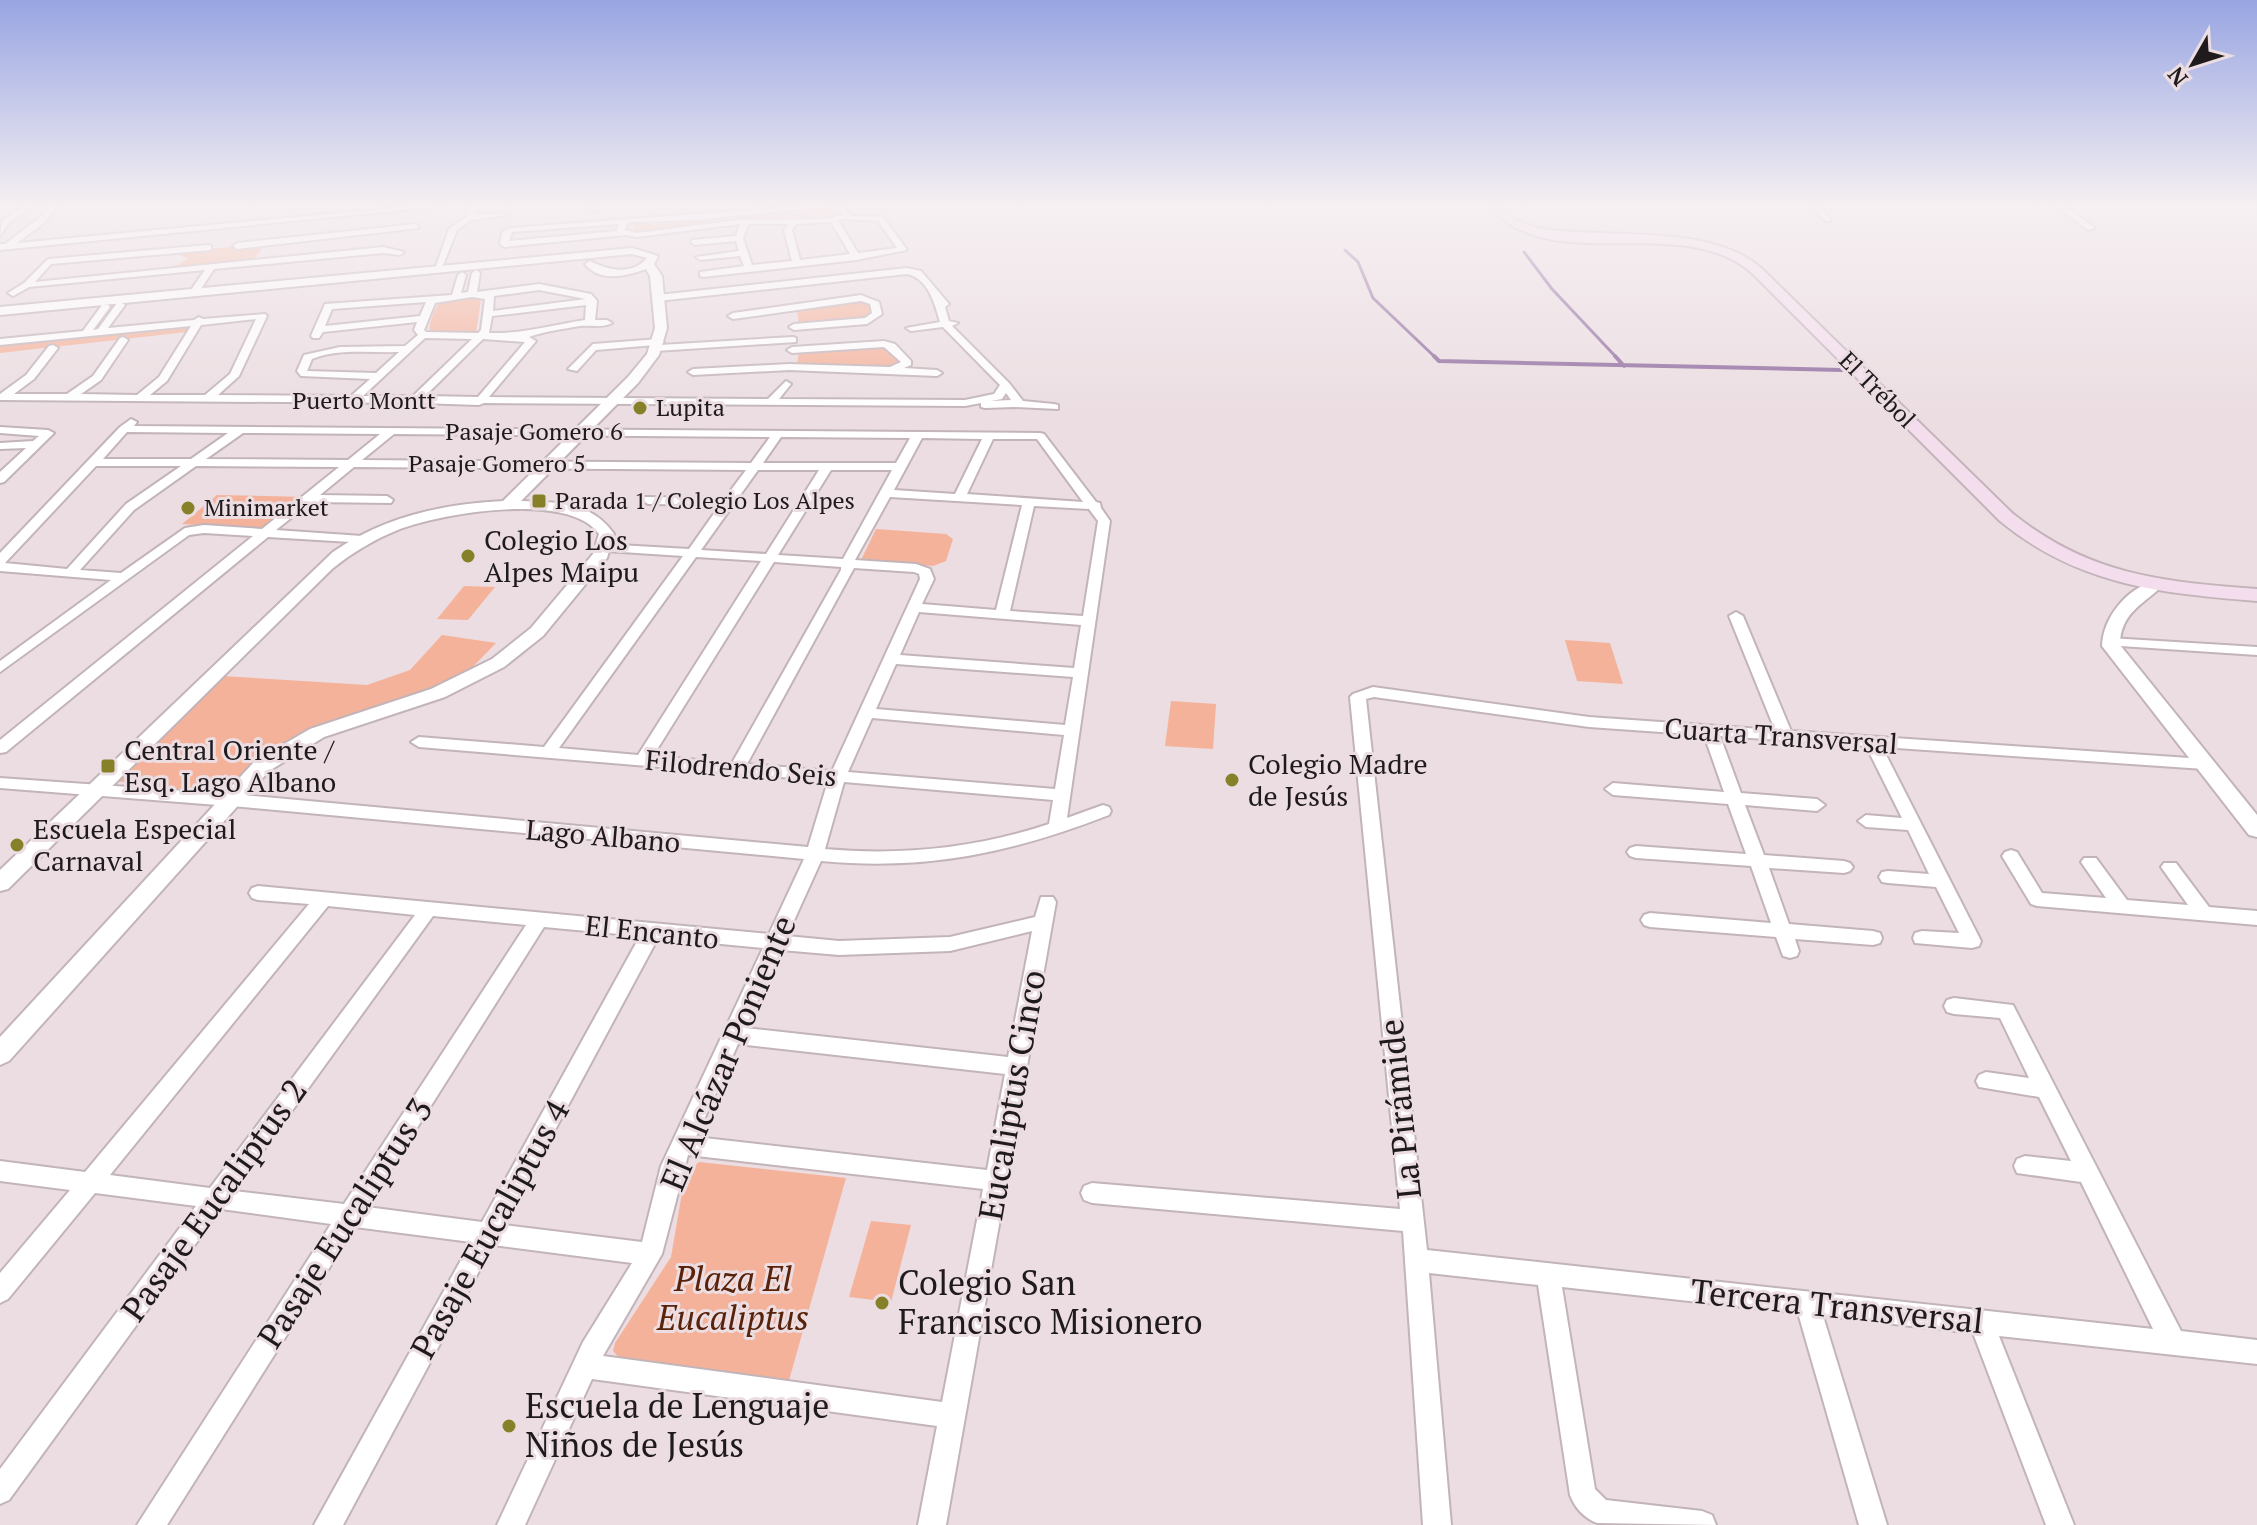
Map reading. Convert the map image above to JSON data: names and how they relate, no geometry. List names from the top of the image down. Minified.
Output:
{"streets":{"main road":["El Trébol"],"street":["Puerto Montt","Pasaje Gomero 6","Pasaje Gomero 5","Cuarta Transversal","Filodrendo Seis","Lago Albano","El Encanto","El Alcázar Poniente","Eucaliptus Cinco","La Pirámide","Pasaje Eucaliptus 2","Pasaje Eucaliptus 3","Pasaje Eucaliptus 4","Tercera Transversal"]},"crossings":[["Pasaje Gomero 6","Pasaje Gomero 5"],["Cuarta Transversal","La Pirámide"],["Filodrendo Seis","El Alcázar Poniente"],["Lago Albano","El Alcázar Poniente"],["El Encanto","El Alcázar Poniente"],["El Encanto","Eucaliptus Cinco"],["El Encanto","Pasaje Eucaliptus 2"],["El Encanto","Pasaje Eucaliptus 3"],["El Encanto","Pasaje Eucaliptus 4"],["La Pirámide","Tercera Transversal"]],"parks":["Plaza El Eucaliptus"],"places":{"other":["Lupita","Minimarket","Colegio Los Alpes Maipu","Colegio Madre de Jesús","Escuela Especial Carnaval","Colegio San Francisco Misionero","Escuela de Lenguaje Niños de Jesús"],"transit":["Parada 1 / Colegio Los Alpes","Central Oriente / Esq. Lago Albano"]},"north":"bottom left"}
